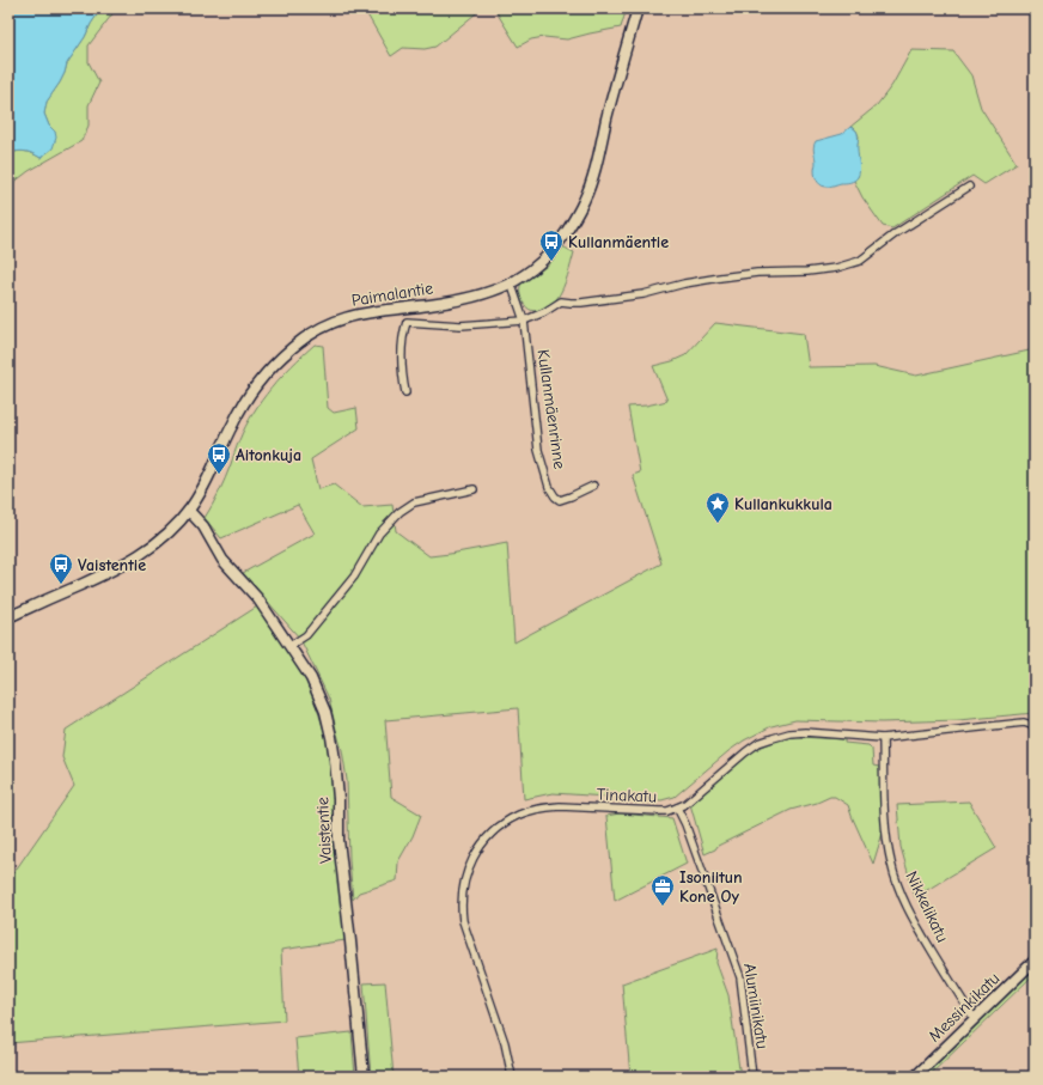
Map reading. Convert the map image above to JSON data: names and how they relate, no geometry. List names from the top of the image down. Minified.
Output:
{"streets":{"street":["Paimalantie","Kullanmäenrinne","Tinakatu","Vaistentie","Nikkelikatu","Alumiinikatu","Messinkikatu"]},"crossings":[["Paimalantie","Kullanmäenrinne"],["Paimalantie","Vaistentie"],["Tinakatu","Nikkelikatu"],["Tinakatu","Alumiinikatu"],["Nikkelikatu","Messinkikatu"]],"places":{"bus stop":["Kullanmäentie","Aitonkuja","Vaistentie"],"place":["Kullankukkula"],"office":["Isoniitun Kone Oy"]}}
